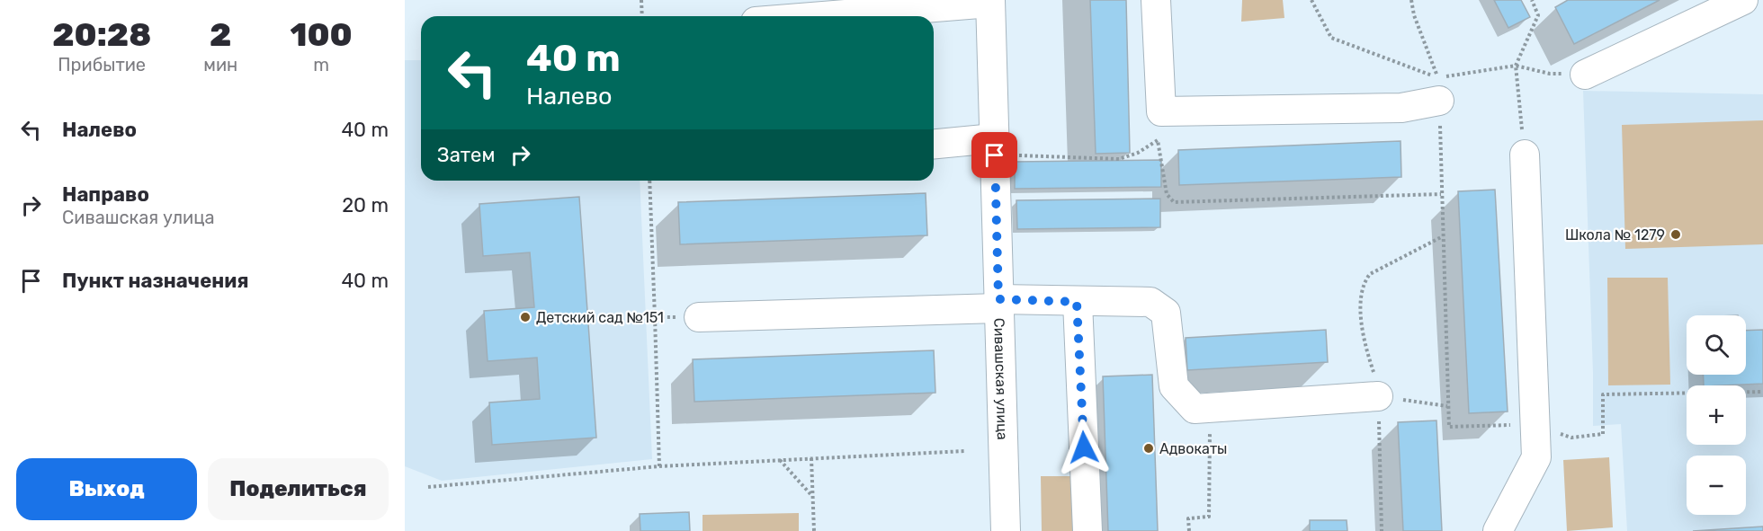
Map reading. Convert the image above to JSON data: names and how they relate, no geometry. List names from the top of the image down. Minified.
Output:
{"streets":{"street":["Сивашская улица"]},"places":["Школа № 1279","Детский сад №151","Адвокаты"],"page":{"eta":["20:28","Прибытие","2","мин","100","m"],"turn":["40 m","Налево"],"list":[{"name":"Налево","value":"40 m"},{"name":"Направо","note":"Сивашская улица","value":"20 m"},{"name":"Пункт назначения","value":"40 m"}],"then":"Затем","map_buttons":["+","−"],"buttons":["Выход","Поделиться"]}}
